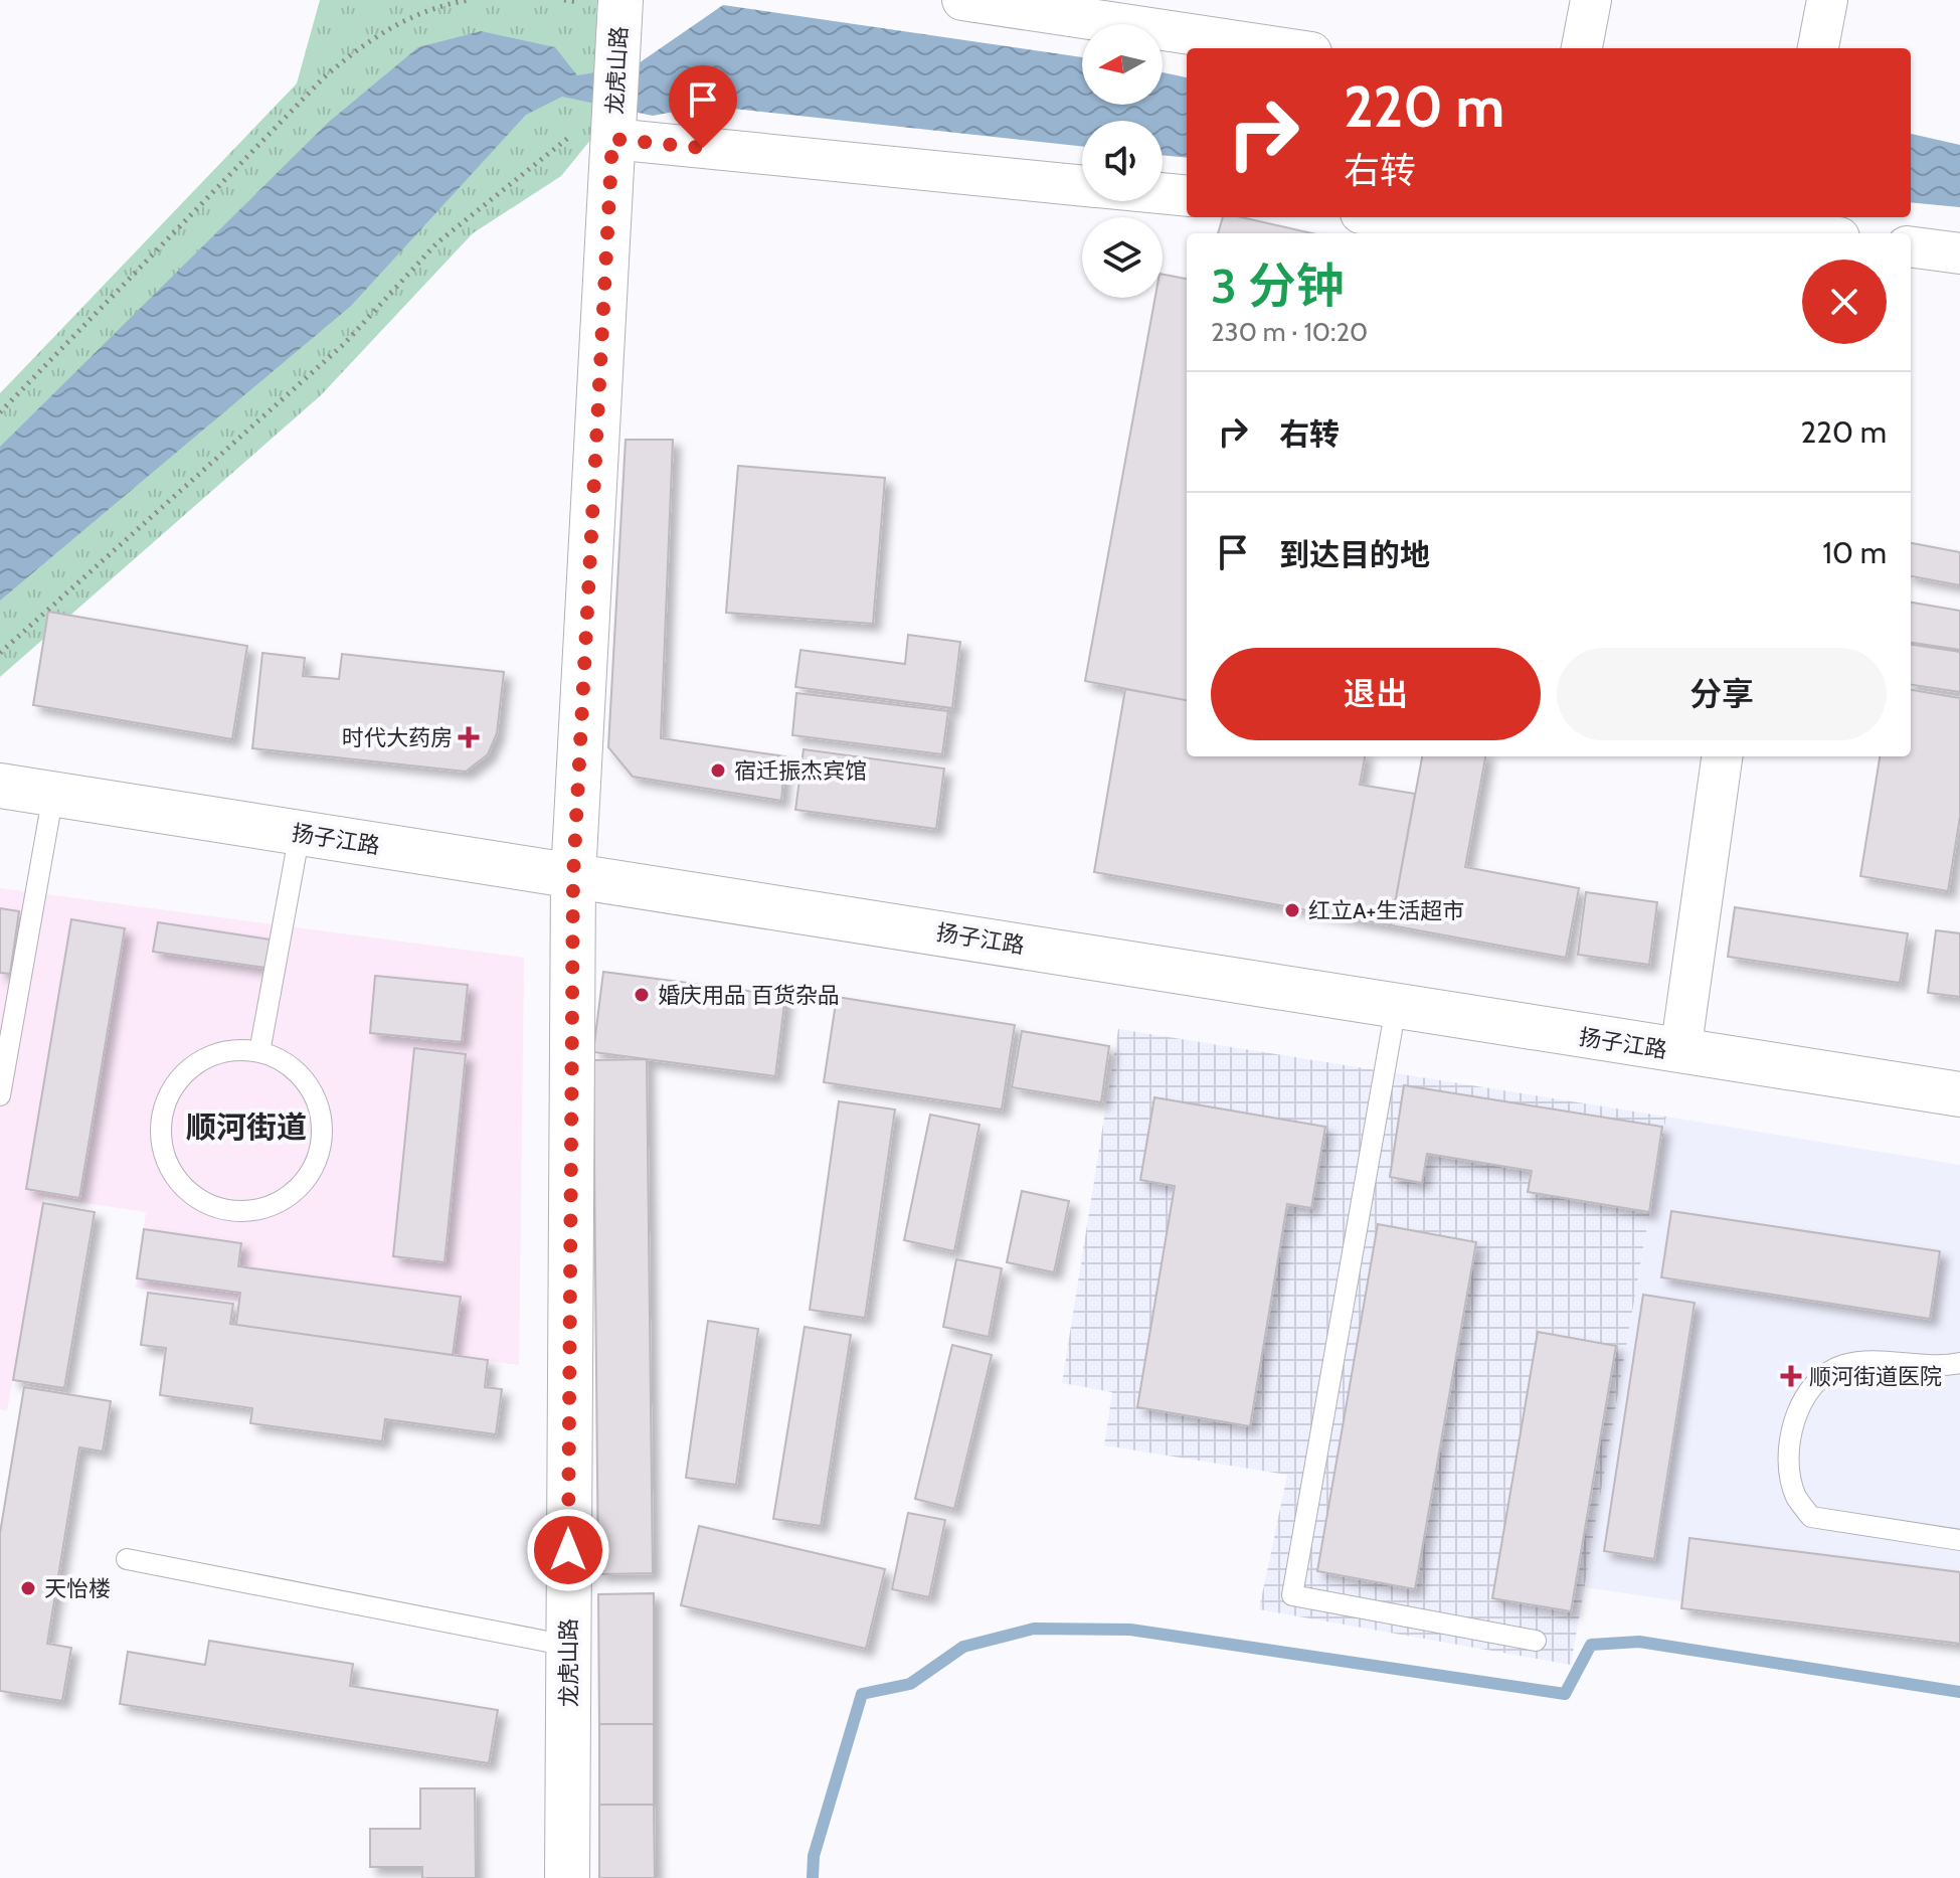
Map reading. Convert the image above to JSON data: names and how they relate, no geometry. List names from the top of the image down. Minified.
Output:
{"streets":{"street":["龙虎山路","扬子江路"]},"crossings":[["龙虎山路","扬子江路"]],"districts":["顺河街道"],"places":{"health":["时代大药房","顺河街道医院"],"other":["宿迁振杰宾馆","红立A+生活超市","婚庆用品 百货杂品","天怡楼"]},"north":"left","page":{"turn":["220 m","右转"],"heading":["3 分钟","230 m · 10:20"],"list":[{"name":"右转","value":"220 m"},{"name":"到达目的地","value":"10 m"}],"buttons":["退出","分享"]}}
